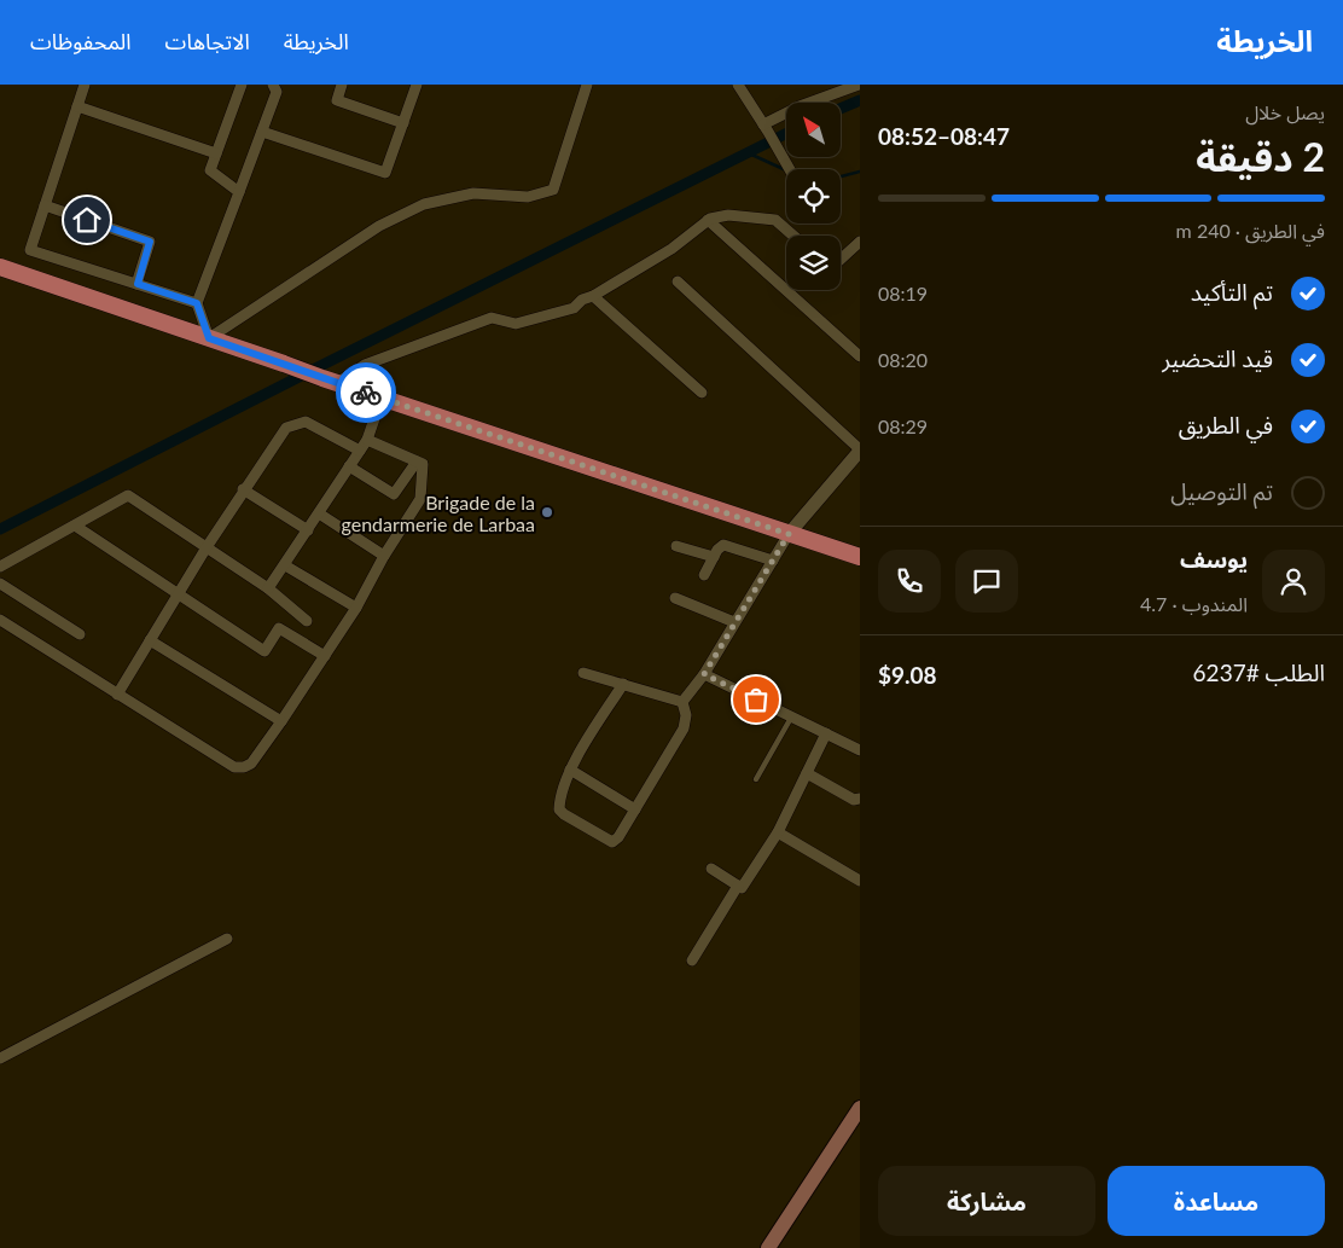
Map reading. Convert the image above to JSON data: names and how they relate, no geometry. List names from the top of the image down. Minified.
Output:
{"places":["Brigade de la gendarmerie de Larbaa"],"north":"top left","page":{"header":"الخريطة","nav":["الخريطة","الاتجاهات","المحفوظات"],"heading":["2 دقيقة","يصل خلال","08:47–08:52"],"panel":["يوسف","المندوب · 4.7","الطلب #6237","$9.08"],"bar":"في الطريق · 240 m","list":[["تم التأكيد","08:19"],["قيد التحضير","08:20"],["في الطريق","08:29"],"تم التوصيل"],"buttons":["مساعدة","مشاركة"]}}
